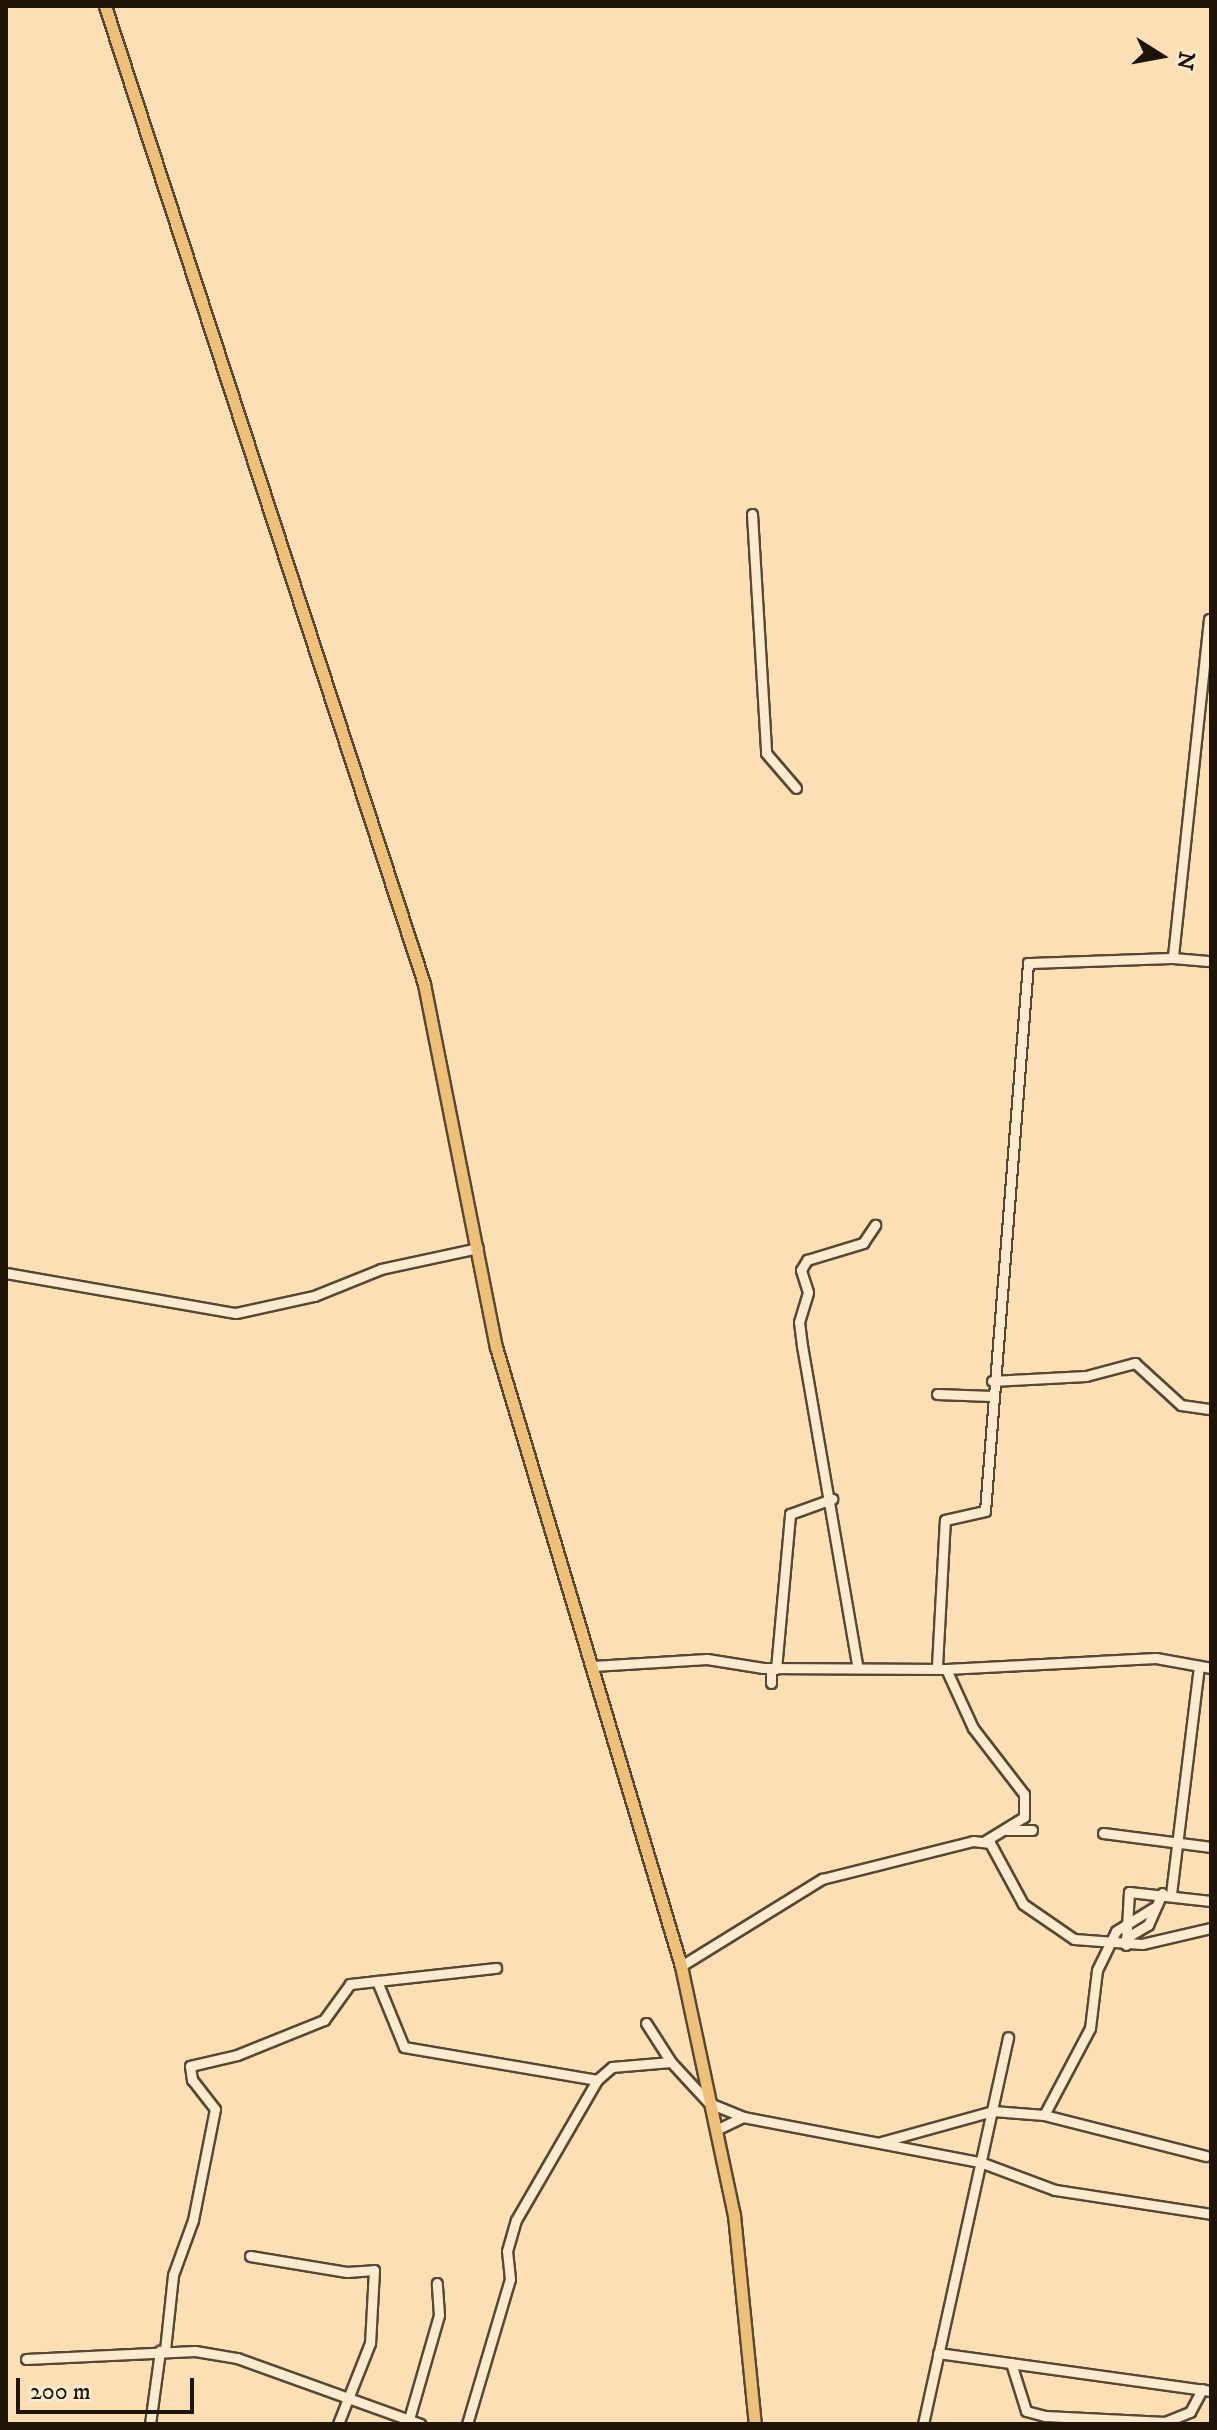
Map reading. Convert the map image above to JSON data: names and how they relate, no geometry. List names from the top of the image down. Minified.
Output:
{"scale_bar":"200 m","north":"right"}
